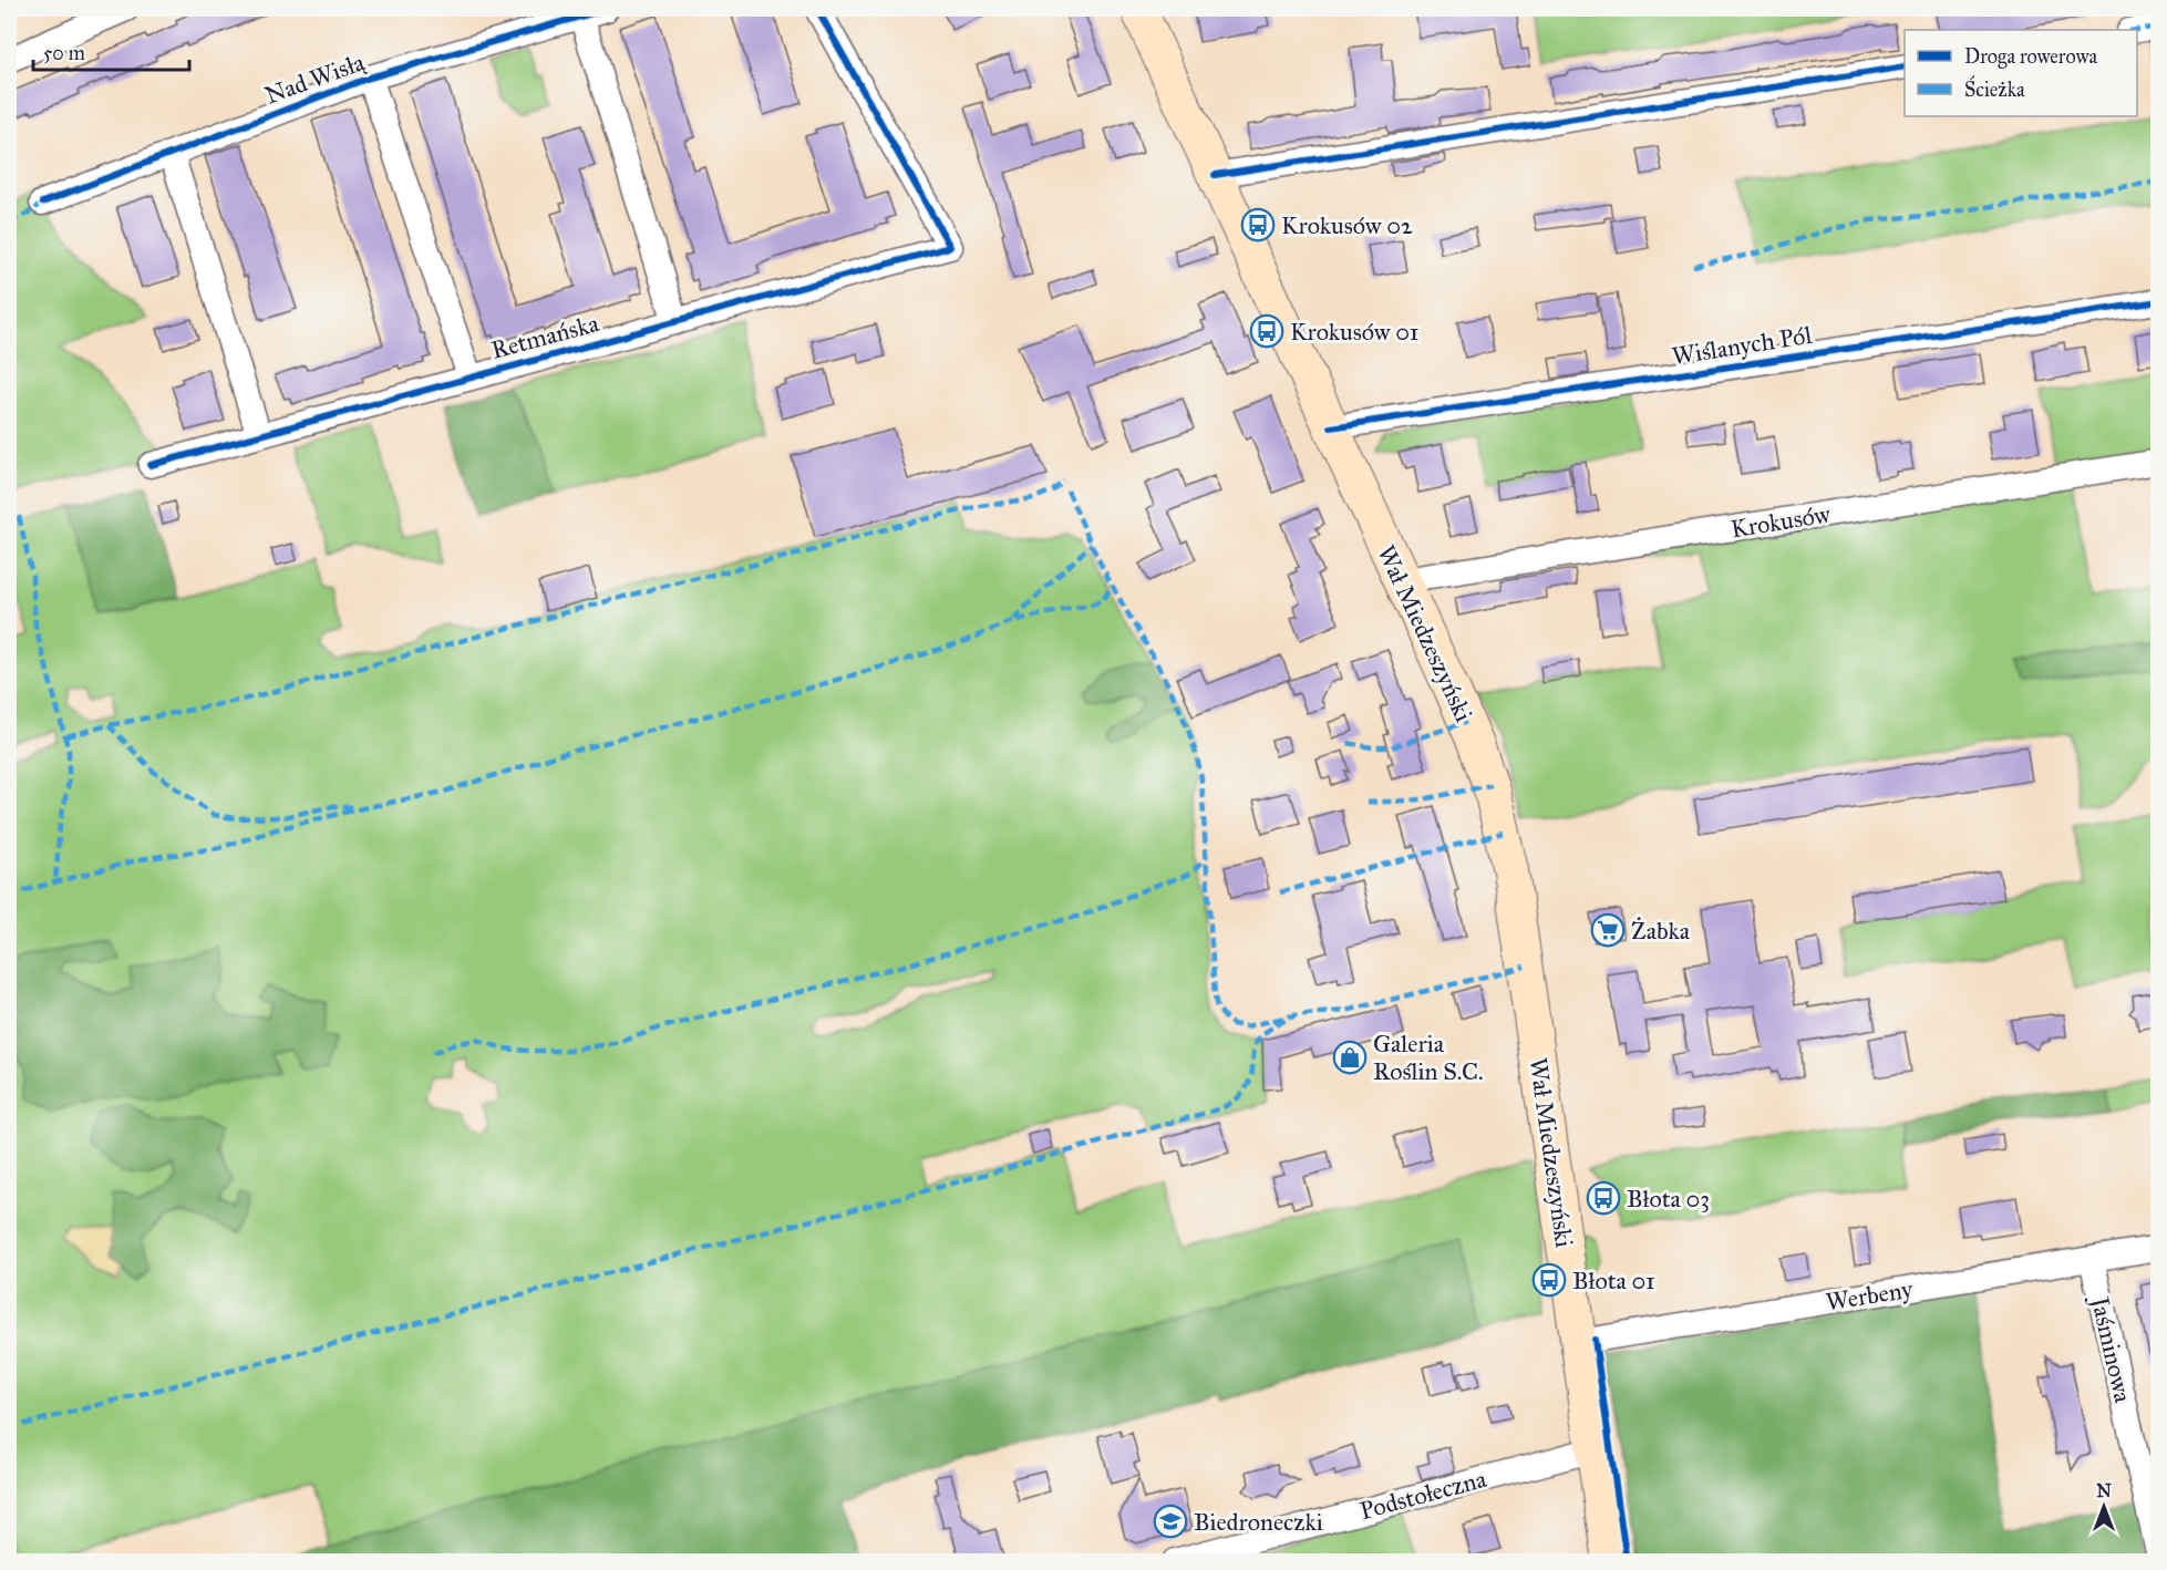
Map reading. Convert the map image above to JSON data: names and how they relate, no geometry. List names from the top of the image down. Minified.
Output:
{"streets":{"main road":["Wał Miedzeszyński"],"street":["Nad Wisłą","Retmańska","Wiślanych Pól","Krokusów","Werbeny","Jaśminowa","Podstołeczna"]},"crossings":[["Wiślanych Pól","Wał Miedzeszyński"],["Krokusów","Wał Miedzeszyński"],["Wał Miedzeszyński","Werbeny"],["Wał Miedzeszyński","Podstołeczna"],["Werbeny","Jaśminowa"]],"places":{"bus stop":["Krokusów 02","Krokusów 01","Błota 03","Błota 01"],"supermarket":["Żabka"],"shop":["Galeria Roślin S.C."],"school or university":["Biedroneczki"]},"legend":["Droga rowerowa","Ścieżka"],"scale_bar":"50 m","north":"top"}
